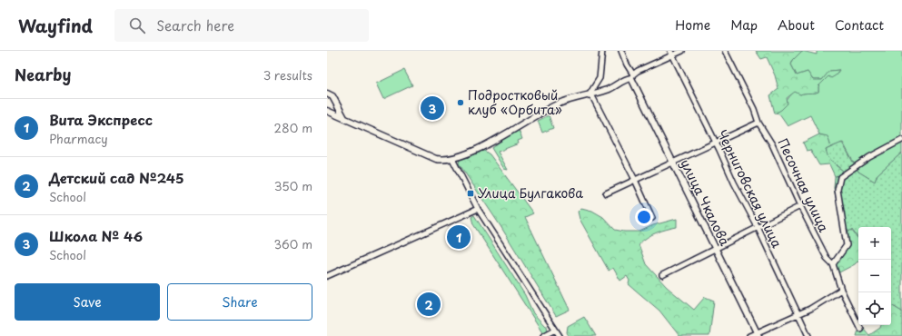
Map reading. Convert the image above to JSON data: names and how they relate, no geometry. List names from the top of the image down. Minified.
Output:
{"streets":{"street":["Песочная улица","Черниговская улица","улица Чкалова"]},"places":{"other":["Подростковый клуб «Орбита»"],"transit":["Улица Булгакова"]},"page":{"header":"Wayfind","search":"Search here","nav":["Home","Map","About","Contact"],"heading":["Nearby","3 results"],"pins":["3","1","2"],"list":[{"mark":"1","name":"Вита Экспресс","note":"Pharmacy","value":"280 m"},{"mark":"2","name":"Детский сад №245","note":"School","value":"350 m"},{"mark":"3","name":"Школа № 46","note":"School","value":"360 m"}],"map_buttons":["+","−"],"buttons":["Save","Share"]}}
